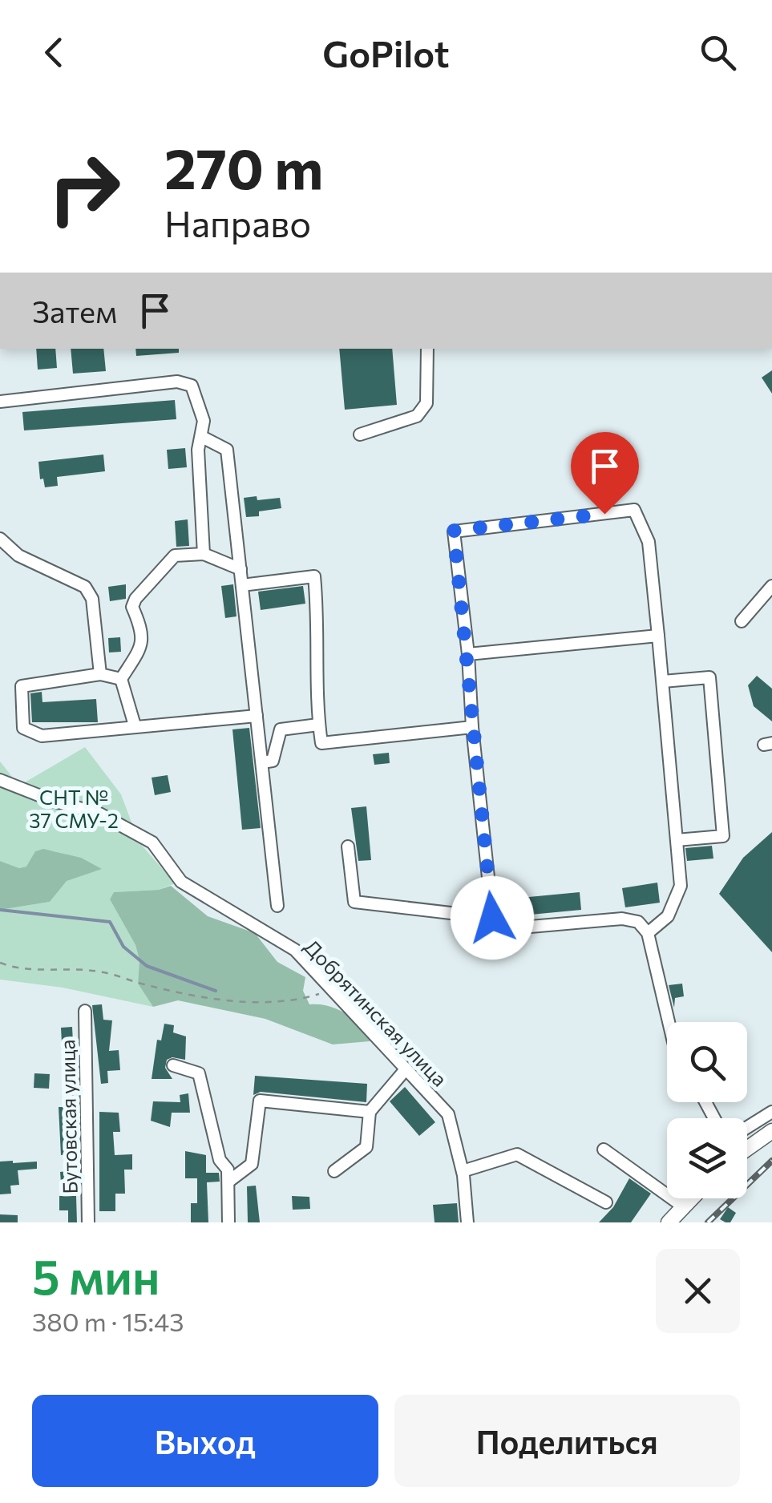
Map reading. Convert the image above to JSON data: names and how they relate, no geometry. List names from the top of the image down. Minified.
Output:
{"streets":{"street":["Добрятинская улица","Бутовская улица"]},"parks":["СНТ № 37 СМУ-2"],"page":{"header":"GoPilot","turn":["270 m","Направо"],"then":"Затем","heading":["5 мин","380 m · 15:43"],"buttons":["Выход","Поделиться"]}}
